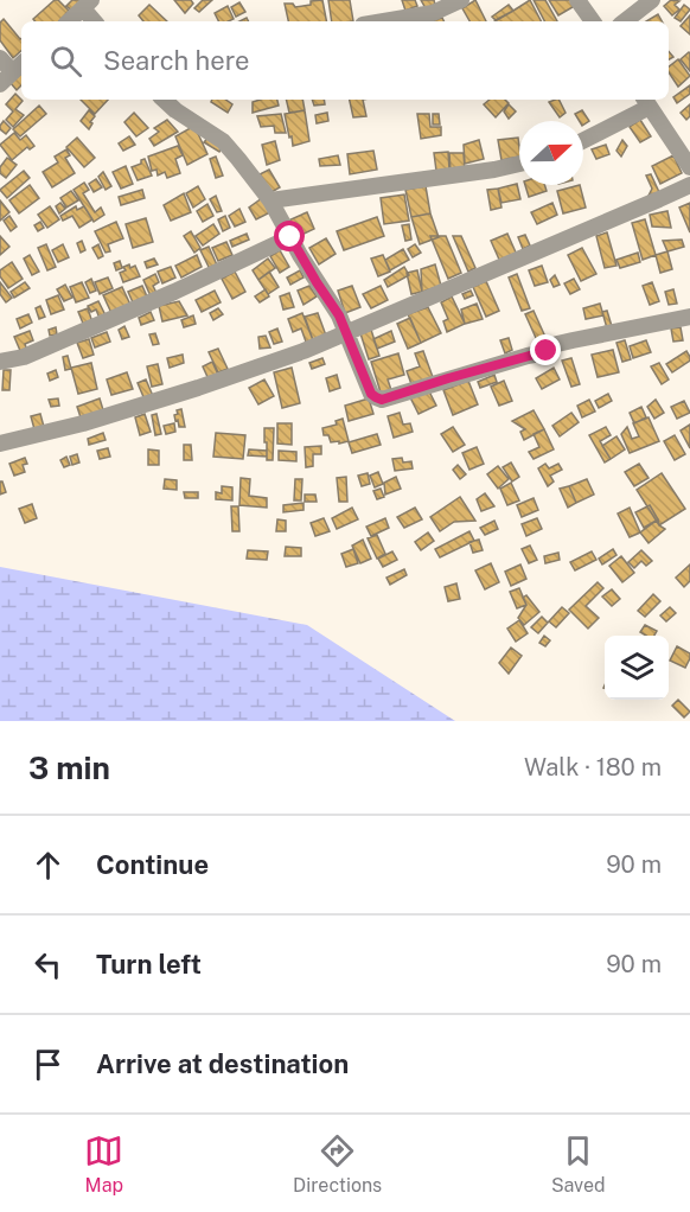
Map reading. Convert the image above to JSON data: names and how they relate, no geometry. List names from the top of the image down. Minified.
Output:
{"north":"right","page":{"search":"Search here","heading":["3 min","Walk · 180 m"],"list":[["Continue","90 m"],["Turn left","90 m"],"Arrive at destination"],"nav":["Map","Directions","Saved"]}}
